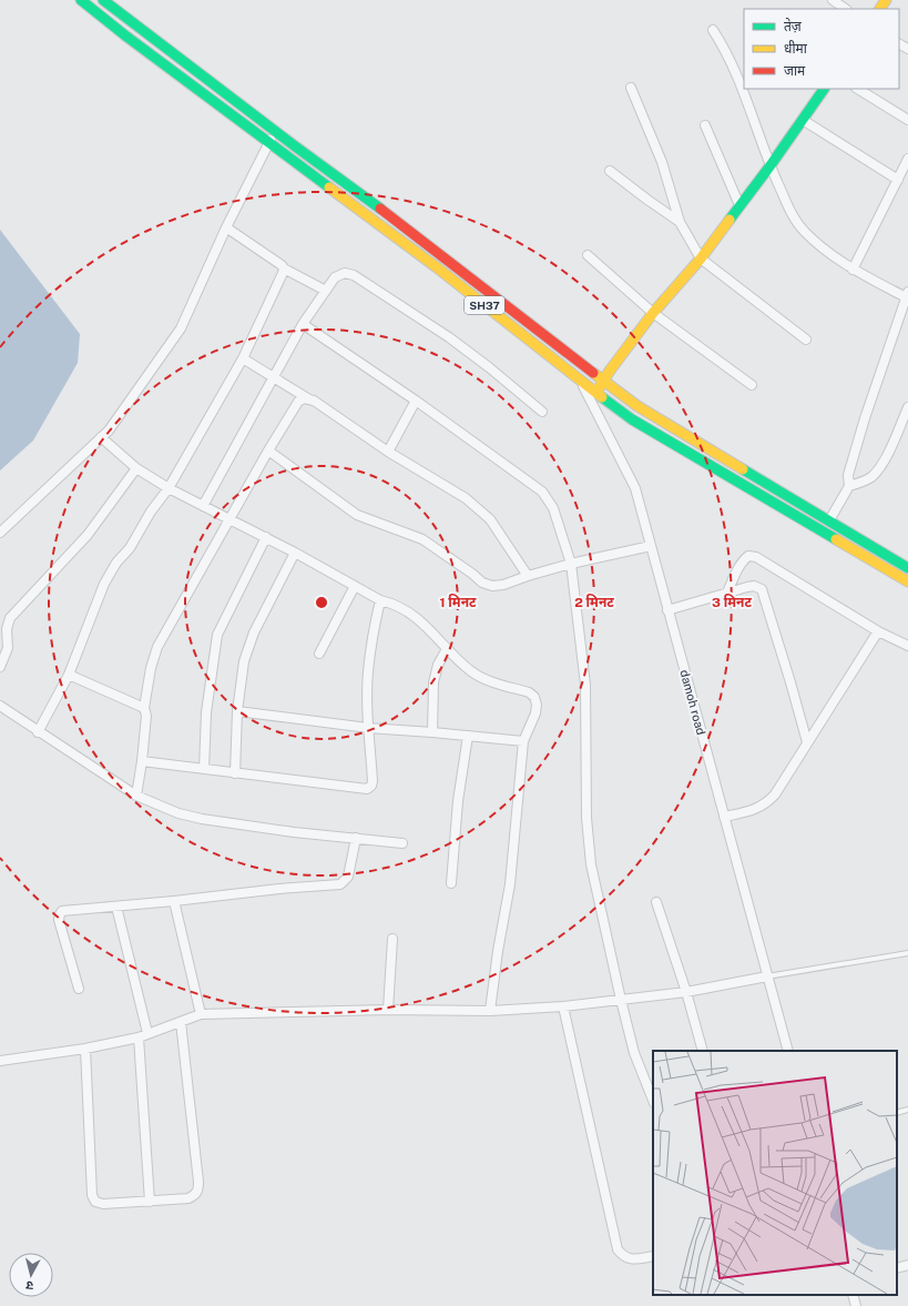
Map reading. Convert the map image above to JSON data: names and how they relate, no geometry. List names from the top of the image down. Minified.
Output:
{"streets":{"main road":["SH37"],"street":["damoh road"]},"crossings":[["SH37","damoh road"]],"legend":["तेज़","धीमा","जाम"],"north":"bottom","rings":["1 मिनट","2 मिनट","3 मिनट"]}
